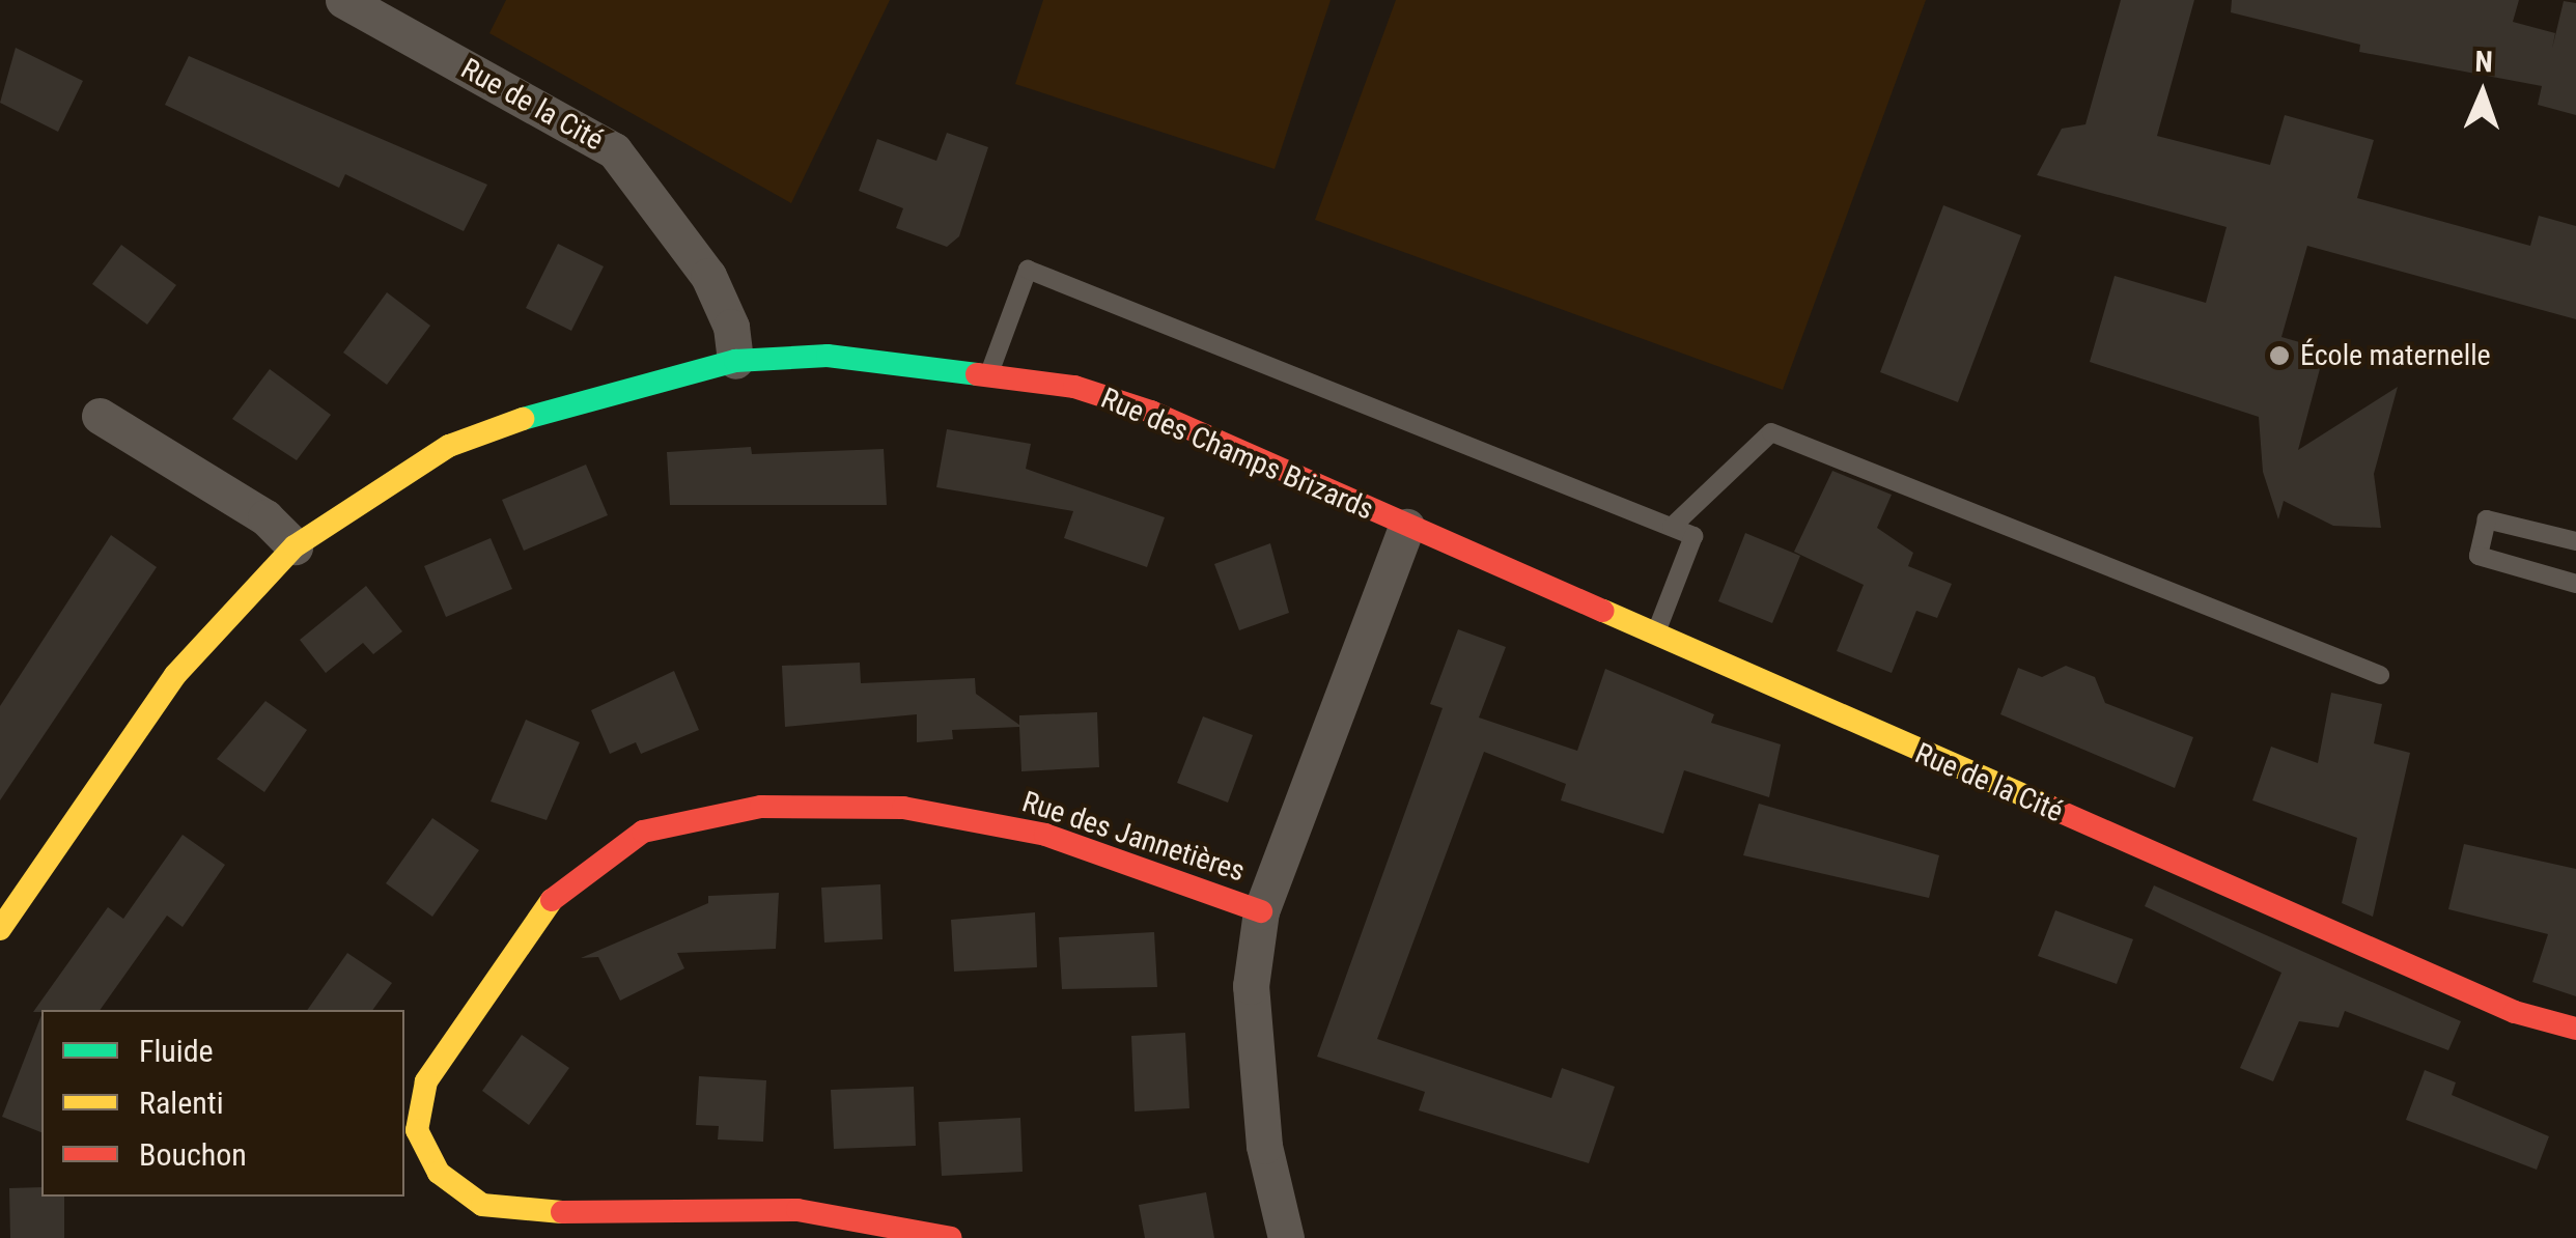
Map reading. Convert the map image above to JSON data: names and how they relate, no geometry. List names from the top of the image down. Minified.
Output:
{"streets":{"street":["Rue de la Cité","Rue des Champs Brizards","Rue des Jannetières"]},"crossings":[["Rue de la Cité","Rue des Champs Brizards"],["Rue des Champs Brizards","Rue des Jannetières"]],"places":["École maternelle"],"legend":["Fluide","Ralenti","Bouchon"],"north":"top"}
